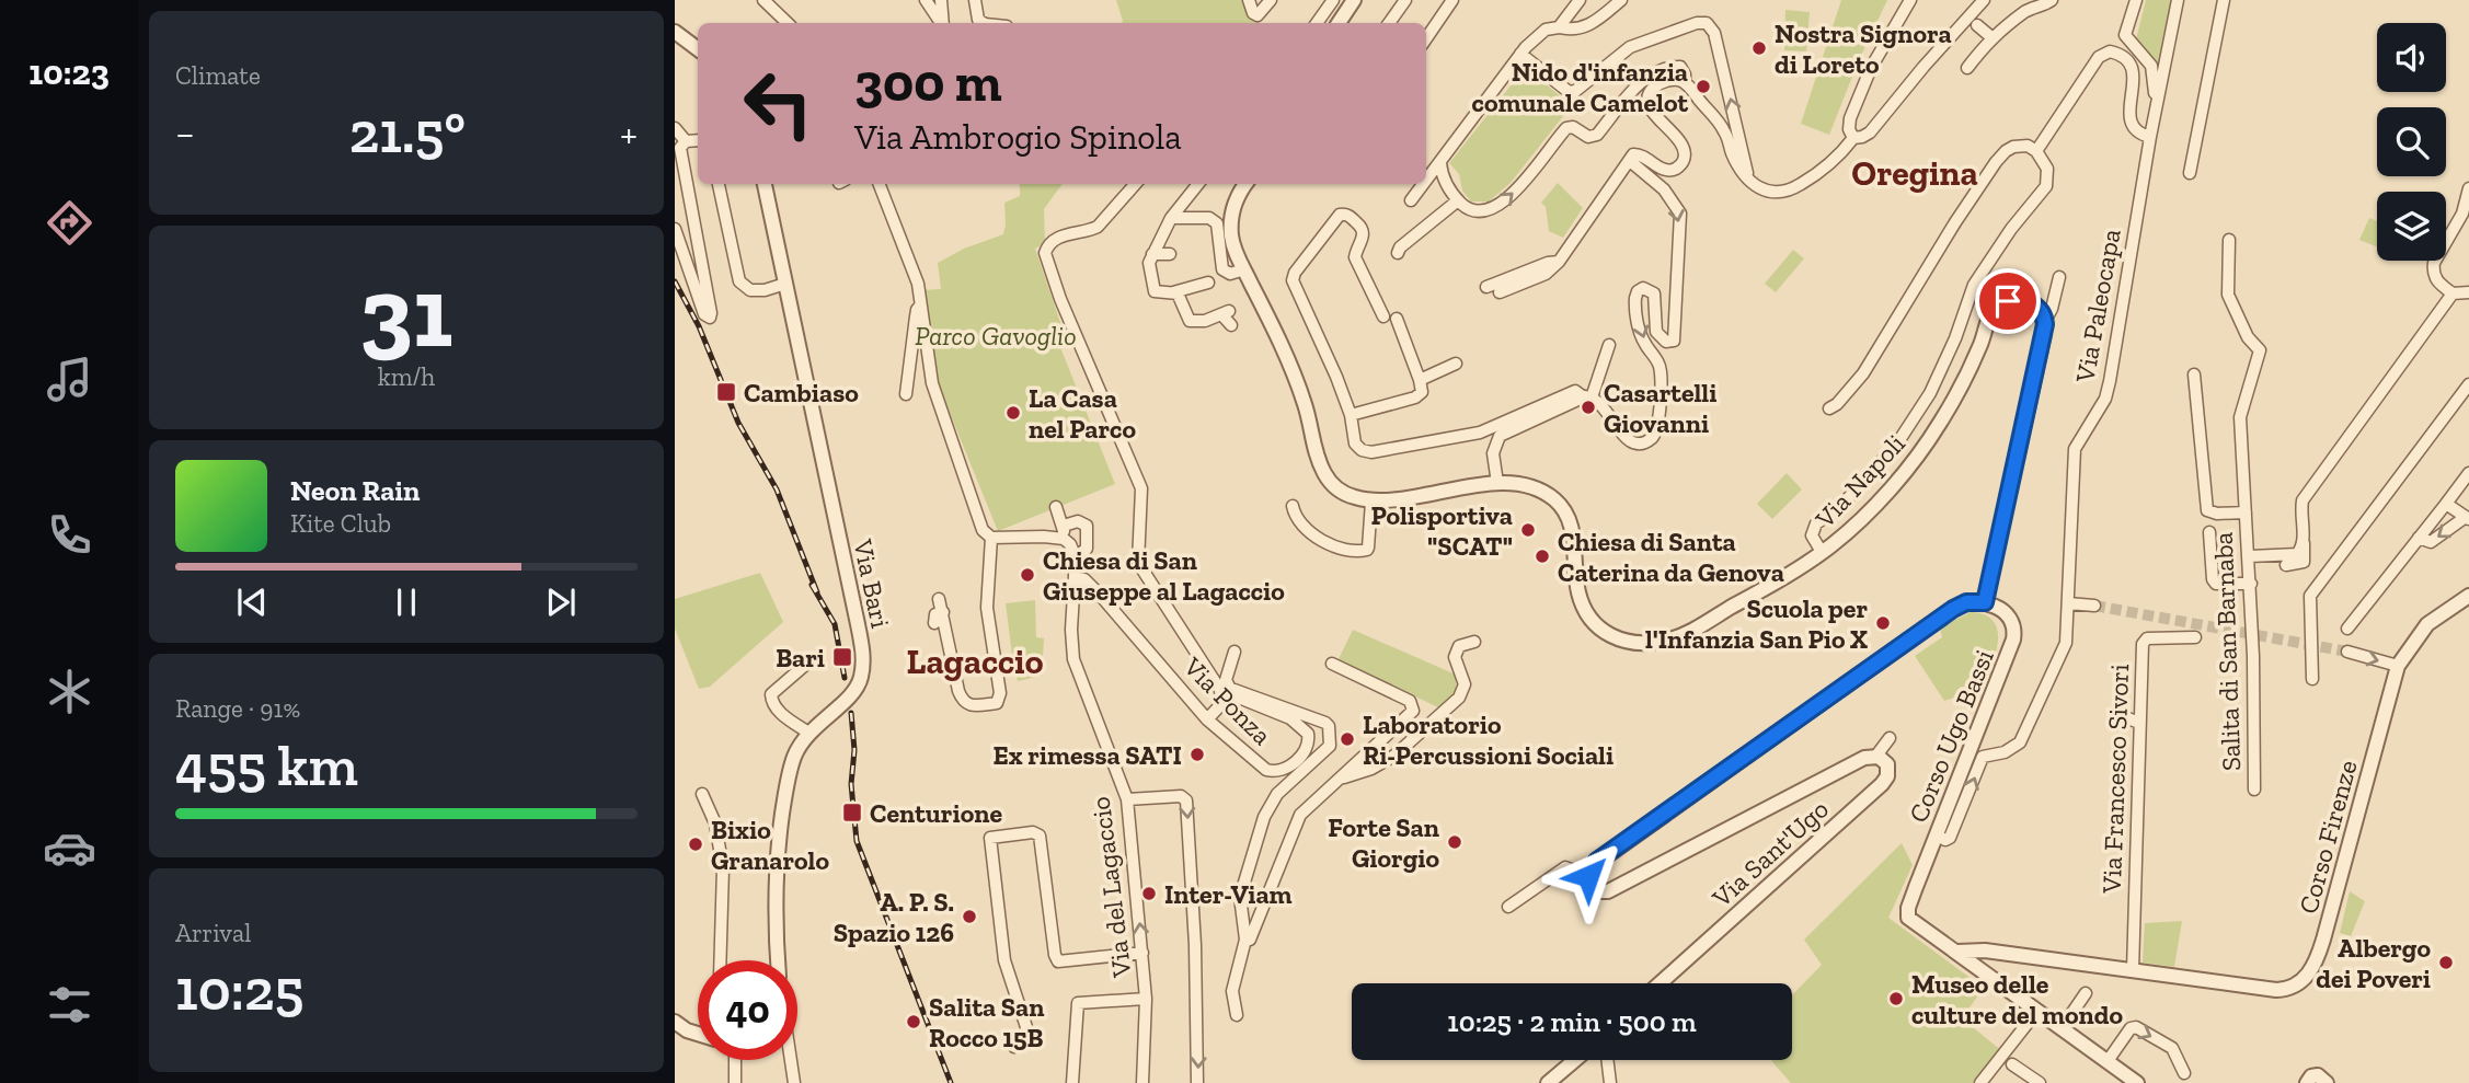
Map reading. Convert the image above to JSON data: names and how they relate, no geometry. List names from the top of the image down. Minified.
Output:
{"streets":{"street":["Via Paleocapa","Via Napoli","Via Bari","Salita di San Barnaba","Via Ponza","Corso Ugo Bassi","Via Francesco Sivori","Corso Firenze","Via Sant'Ugo","Via del Lagaccio"]},"crossings":[["Via Paleocapa","Corso Ugo Bassi"],["Via Ponza","Via del Lagaccio"],["Corso Ugo Bassi","Corso Firenze"],["Via Francesco Sivori","Corso Firenze"]],"districts":["Oregina","Lagaccio"],"parks":["Parco Gavoglio"],"places":{"other":["Nostra Signora di Loreto","Nido d'infanzia comunale Camelot","Casartelli Giovanni","La Casa nel Parco","Polisportiva \"SCAT\"","Chiesa di Santa Caterina da Genova","Chiesa di San Giuseppe al Lagaccio","Scuola per l'Infanzia San Pio X","Laboratorio Ri-Percussioni Sociali","Ex rimessa SATI","Forte San Giorgio","Bixio Granarolo","Inter-Viam","A. P. S. Spazio 126","Albergo dei Poveri","Museo delle culture del mondo","Salita San Rocco 15B"],"transit":["Cambiaso","Bari","Centurione"]},"page":{"tabs":"10:23","tile":["Climate",["31","km/h"],["Range · 91%","455 km"],["Arrival","10:25"]],"turn":["300 m","Via Ambrogio Spinola"],"heat":["−","21.5°","+"],"song":["Neon Rain","Kite Club"],"limit":"40","trip":"10:25 · 2 min · 500 m"}}
